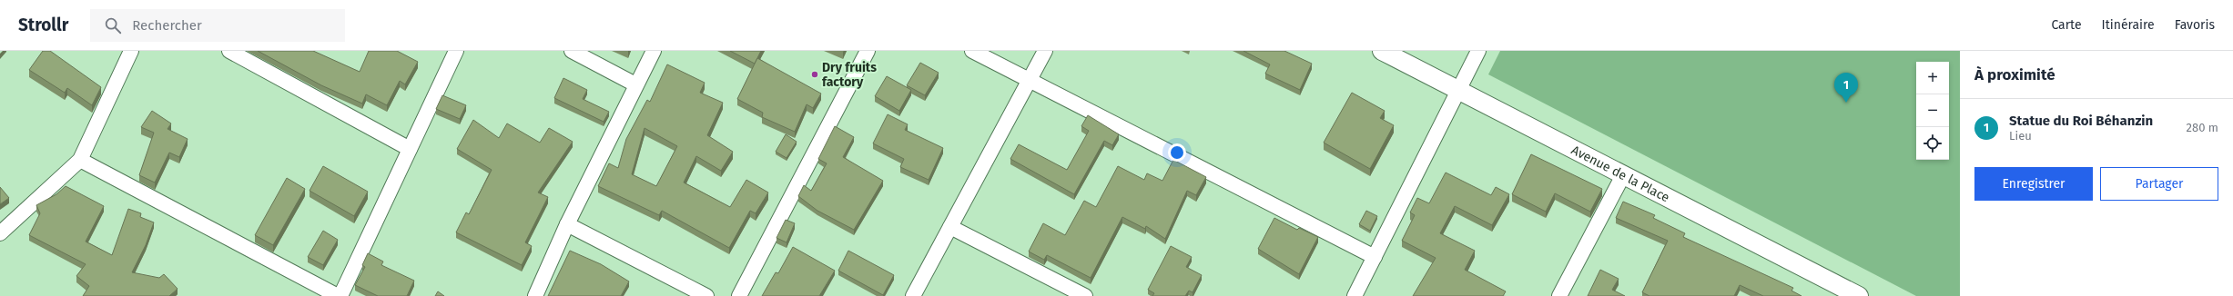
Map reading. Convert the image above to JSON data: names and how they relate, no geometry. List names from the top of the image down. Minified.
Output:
{"streets":{"street":["Avenue de la Place"]},"places":["Dry fruits factory"],"page":{"header":"Strollr","search":"Rechercher","nav":["Carte","Itinéraire","Favoris"],"heading":"À proximité","map_buttons":["+","−"],"pins":"1","list":[{"mark":"1","name":"Statue du Roi Béhanzin","note":"Lieu","value":"280 m"}],"buttons":["Enregistrer","Partager"]}}
